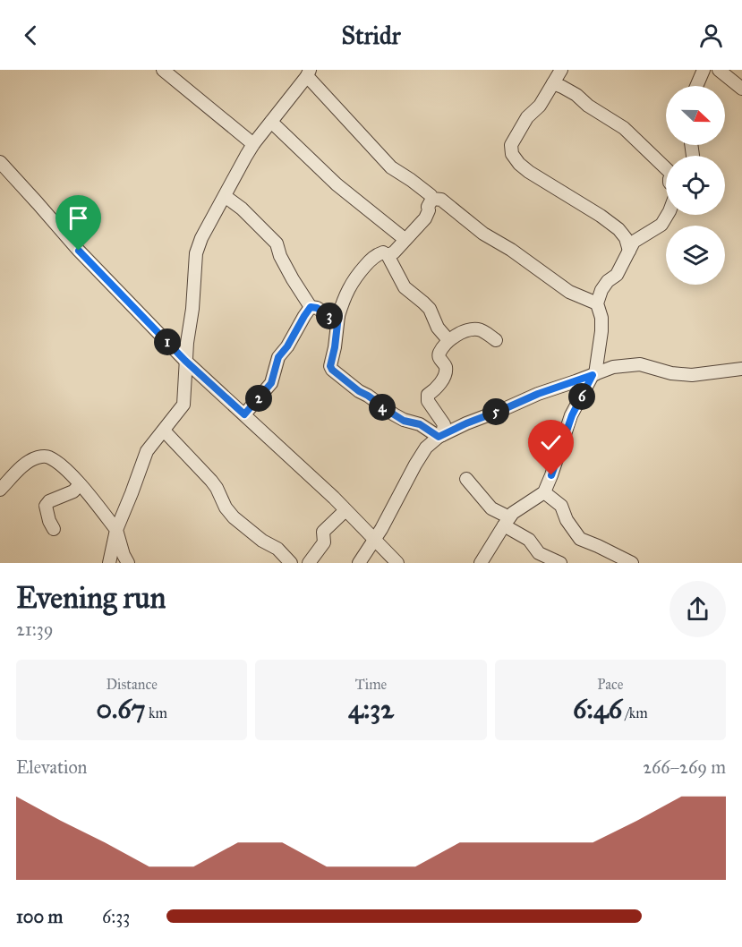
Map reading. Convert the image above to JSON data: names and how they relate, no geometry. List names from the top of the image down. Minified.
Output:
{"north":"right","page":{"header":"Stridr","pins":["3","1","6","2","4","5"],"heading":["Evening run","21:39"],"stats":[["Distance","0.67 km"],["Time","4:32"],["Pace","6:46 /km"]],"chart":["Elevation","266–269 m"],"list":[{"name":"100 m","note":"6:33"}]}}
